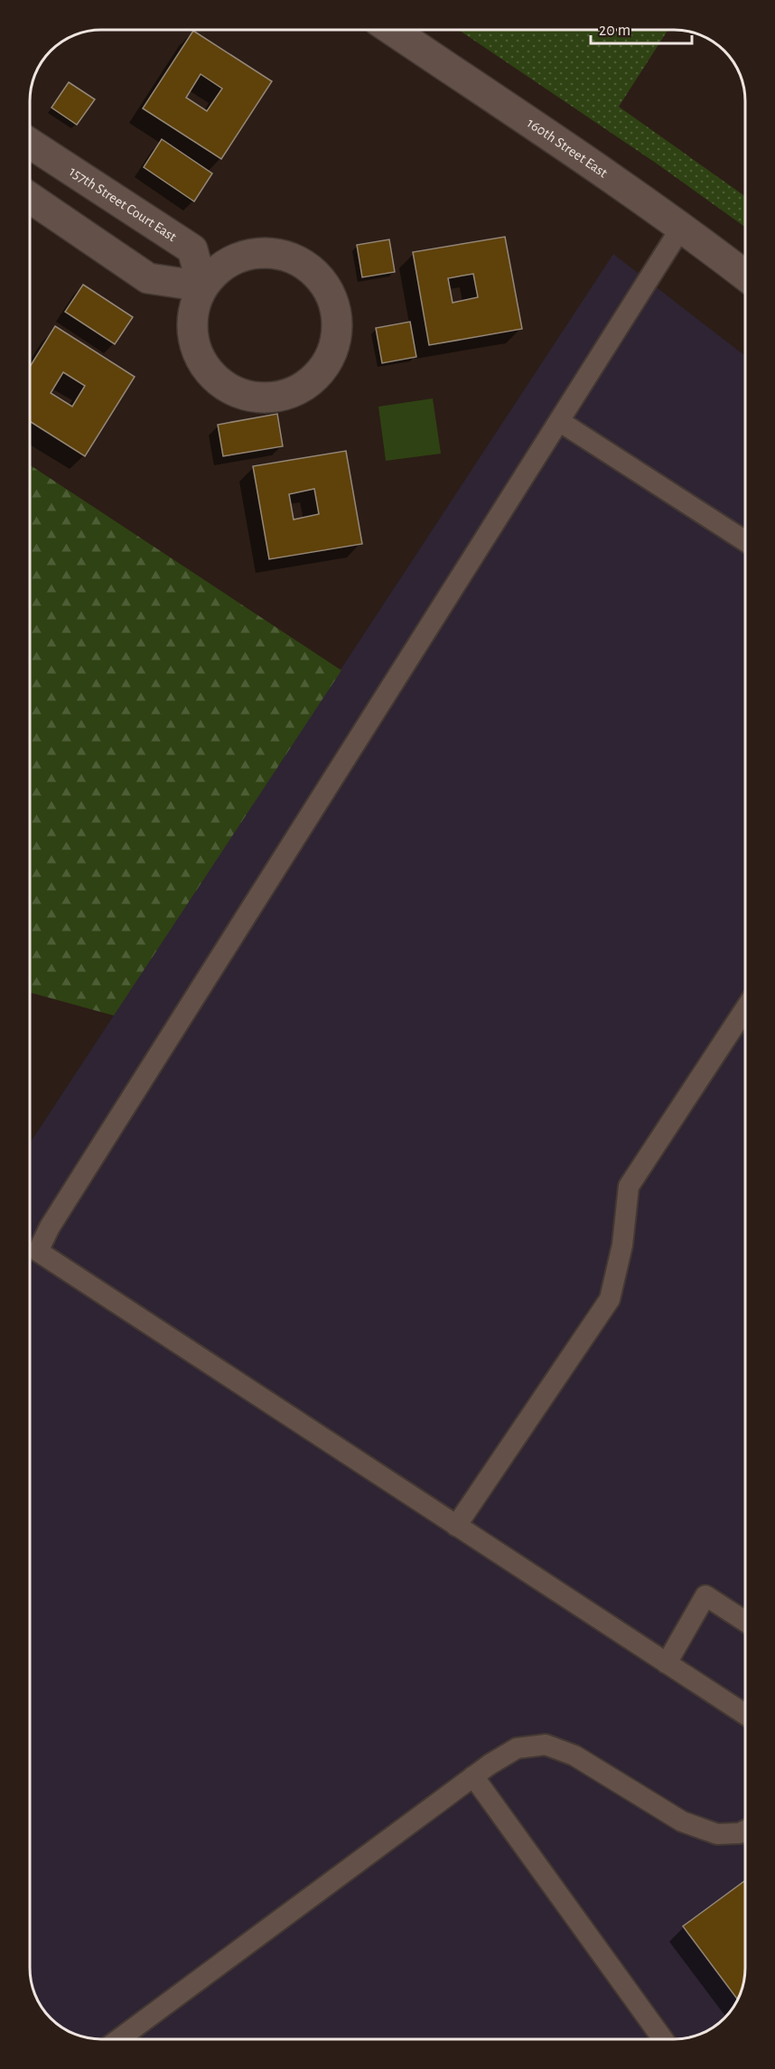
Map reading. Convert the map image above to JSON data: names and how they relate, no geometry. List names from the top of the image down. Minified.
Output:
{"streets":{"street":["160th Street East","157th Street Court East"]},"scale_bar":"20 m"}
